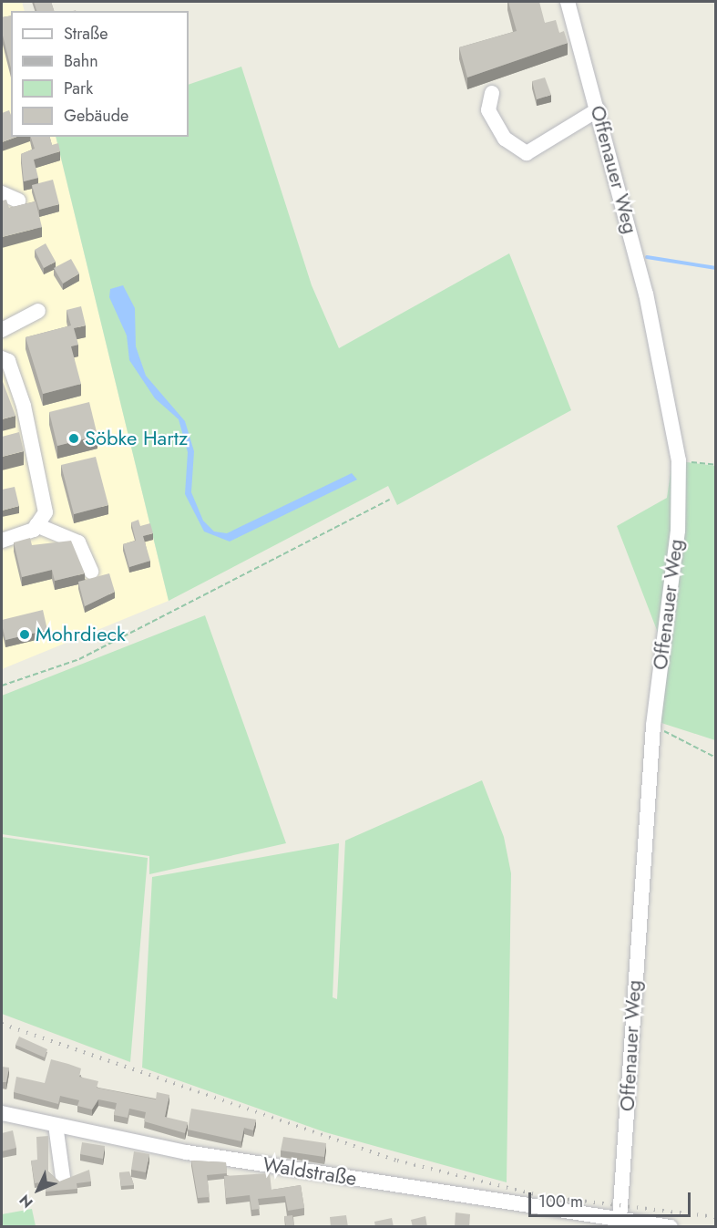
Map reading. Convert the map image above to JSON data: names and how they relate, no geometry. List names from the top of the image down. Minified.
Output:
{"streets":{"street":["Offenauer Weg","Waldstraße"]},"crossings":[["Offenauer Weg","Waldstraße"]],"places":["Söbke Hartz","Mohrdieck"],"legend":["Straße","Bahn","Park","Gebäude"],"scale_bar":"100 m","north":"bottom left"}
